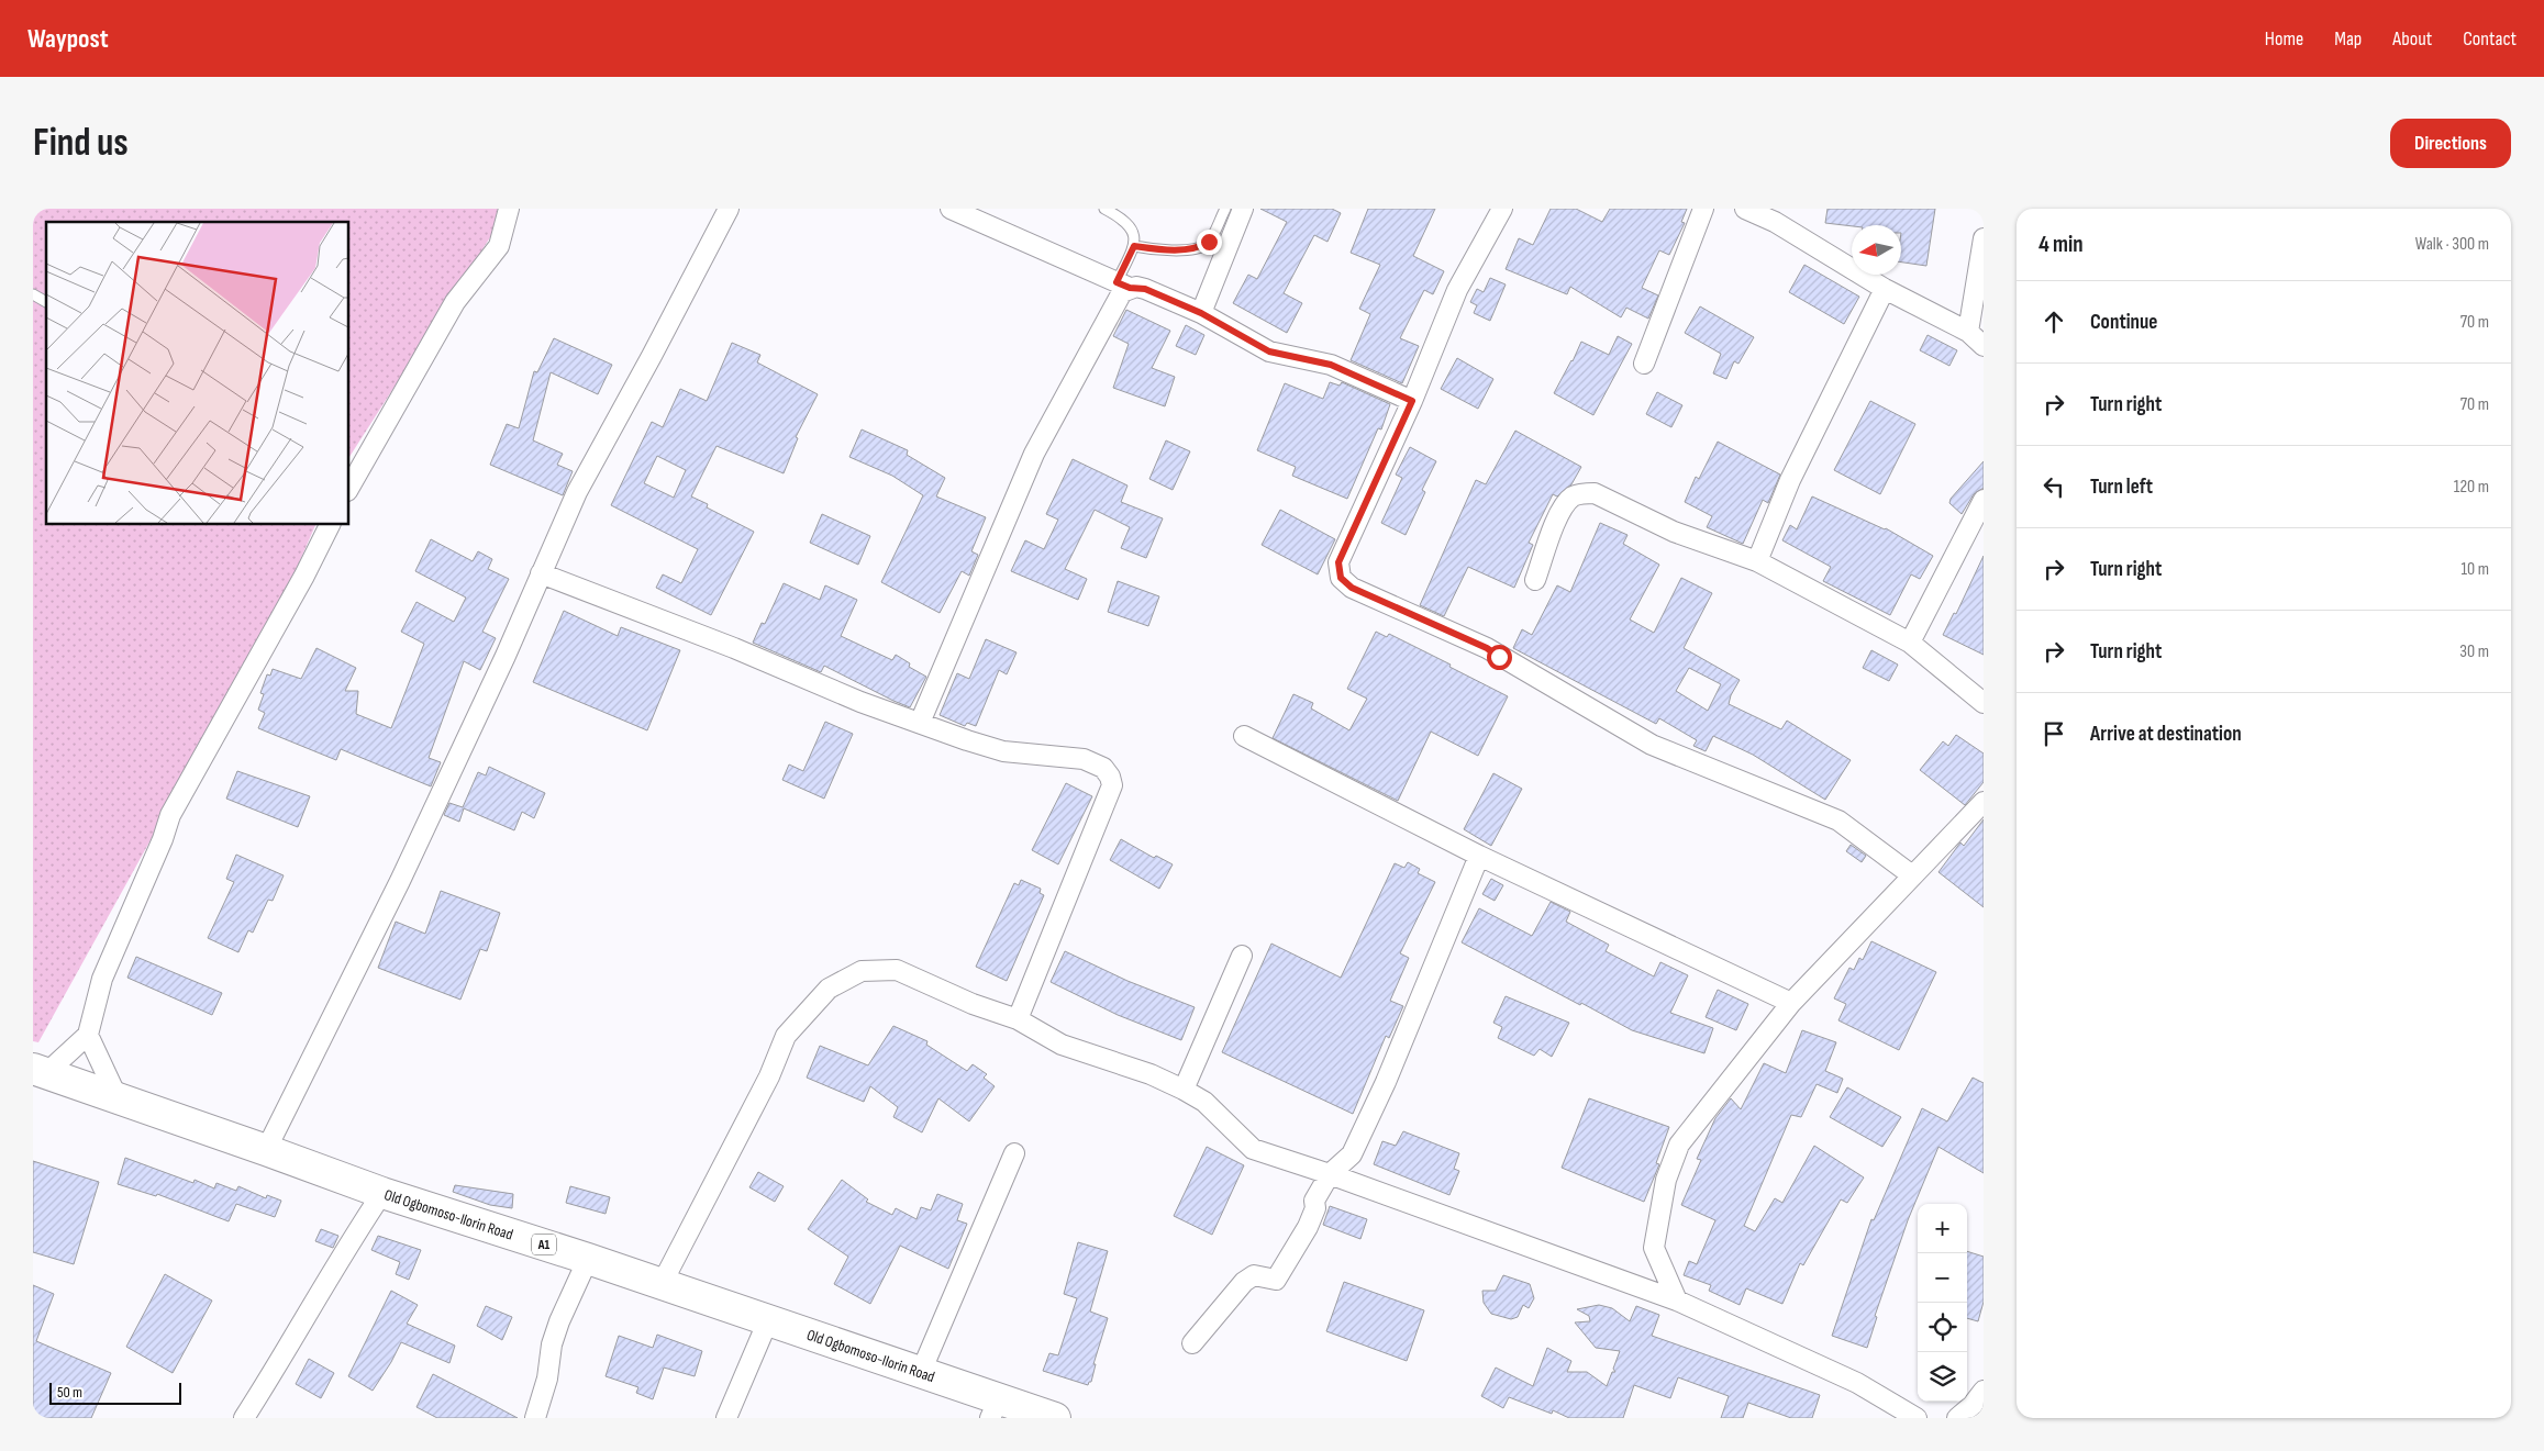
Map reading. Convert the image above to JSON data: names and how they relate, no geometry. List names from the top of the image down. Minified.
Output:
{"streets":{"highway":["Old Ogbomoso-Ilorin Road","A1"]},"scale_bar":"50 m","north":"left","page":{"header":"Waypost","nav":["Home","Map","About","Contact"],"buttons":"Directions","title":"Find us","heading":["4 min","Walk · 300 m"],"list":[["Continue","70 m"],["Turn right","70 m"],["Turn left","120 m"],["Turn right","10 m"],["Turn right","30 m"],"Arrive at destination"],"map_buttons":["+","−"],"scale":"50 m"}}
